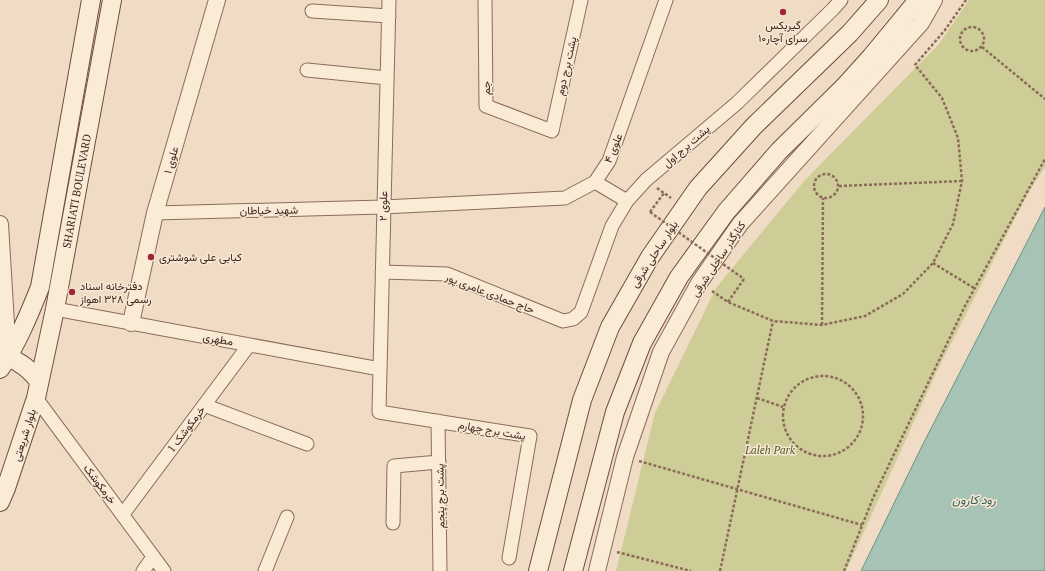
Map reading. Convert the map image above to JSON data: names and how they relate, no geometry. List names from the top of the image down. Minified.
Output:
{"streets":{"main road":["SHARIATI BOULEVARD","بلوار ساحلی شرقی","بلوار شریعتی"],"street":["پشت برج دوم","جم","پشت برج اول","علوی ۴","علوی ۱","علوی ۲","شهید خیاطان","کنارگذر ساحلی شرقی","حاج حمادی عامری پور","مطهری","خرمکوشک 1","پشت برج چهارم","خرمکوشک","پشت برج پنجم"]},"crossings":[["پشت برج دوم","جم"],["پشت برج اول","حاج حمادی عامری پور"],["علوی ۴","علوی ۲"],["علوی ۴","شهید خیاطان"],["علوی ۱","شهید خیاطان"],["علوی ۱","مطهری"],["SHARIATI BOULEVARD","مطهری"],["SHARIATI BOULEVARD","بلوار شریعتی"],["SHARIATI BOULEVARD","خرمکوشک"],["علوی ۲","شهید خیاطان"],["علوی ۲","حاج حمادی عامری پور"],["علوی ۲","مطهری"],["علوی ۲","پشت برج چهارم"],["مطهری","خرمکوشک 1"],["خرمکوشک 1","خرمکوشک"],["پشت برج چهارم","پشت برج پنجم"],["بلوار شریعتی","خرمکوشک"]],"water":["رود کارون"],"parks":["Laleh Park"],"places":["گیربکس سرای آچار۱۰","کبابی علی شوشتری","دفترخانه اسناد رسمی ۳۲۸ اهواز"]}
